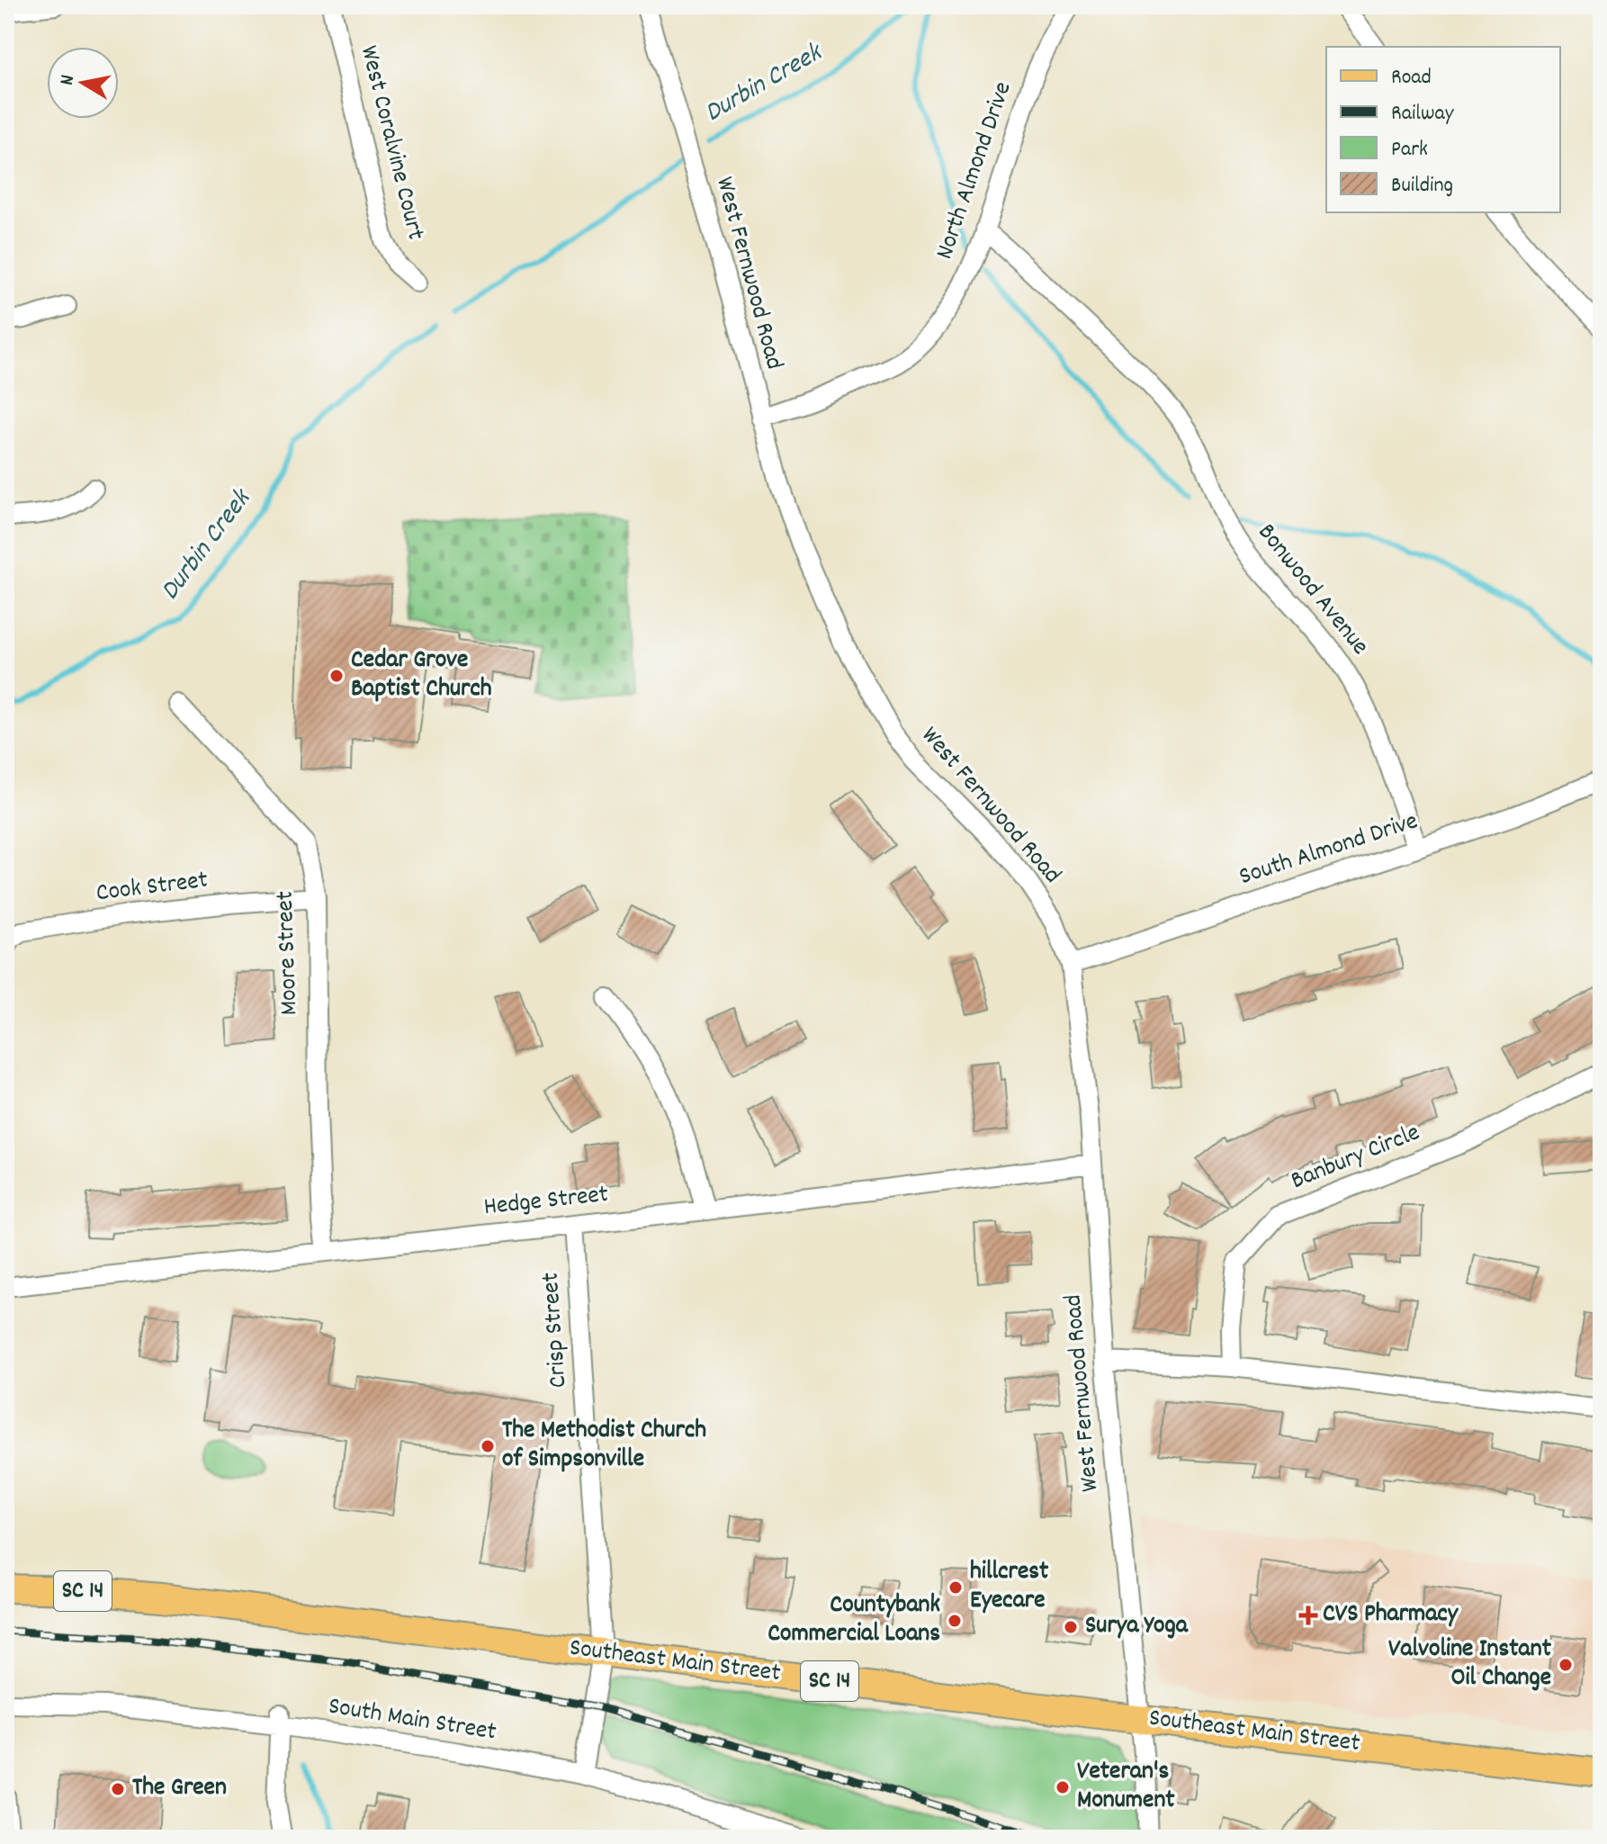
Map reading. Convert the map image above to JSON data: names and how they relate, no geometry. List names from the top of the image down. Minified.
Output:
{"streets":{"main road":["SC 14","Southeast Main Street"],"street":["West Coralvine Court","North Almond Drive","West Fernwood Road","Bonwood Avenue","South Almond Drive","Cook Street","Moore Street","Banbury Circle","Hedge Street","Crisp Street","South Main Street"]},"crossings":[["North Almond Drive","West Fernwood Road"],["North Almond Drive","Bonwood Avenue"],["West Fernwood Road","South Almond Drive"],["West Fernwood Road","Hedge Street"],["West Fernwood Road","Southeast Main Street"],["Bonwood Avenue","South Almond Drive"],["Cook Street","Moore Street"],["Moore Street","Hedge Street"],["Hedge Street","Crisp Street"],["Crisp Street","Southeast Main Street"],["Crisp Street","South Main Street"]],"water":["Durbin Creek"],"places":{"other":["Cedar Grove Baptist Church","The Methodist Church of Simpsonville","hillcrest Eyecare","Countybank Commercial Loans","Surya Yoga","Valvoline Instant Oil Change","Veteran's Monument","The Green"],"health":["CVS Pharmacy"]},"legend":["Road","Railway","Park","Building"],"north":"left"}
